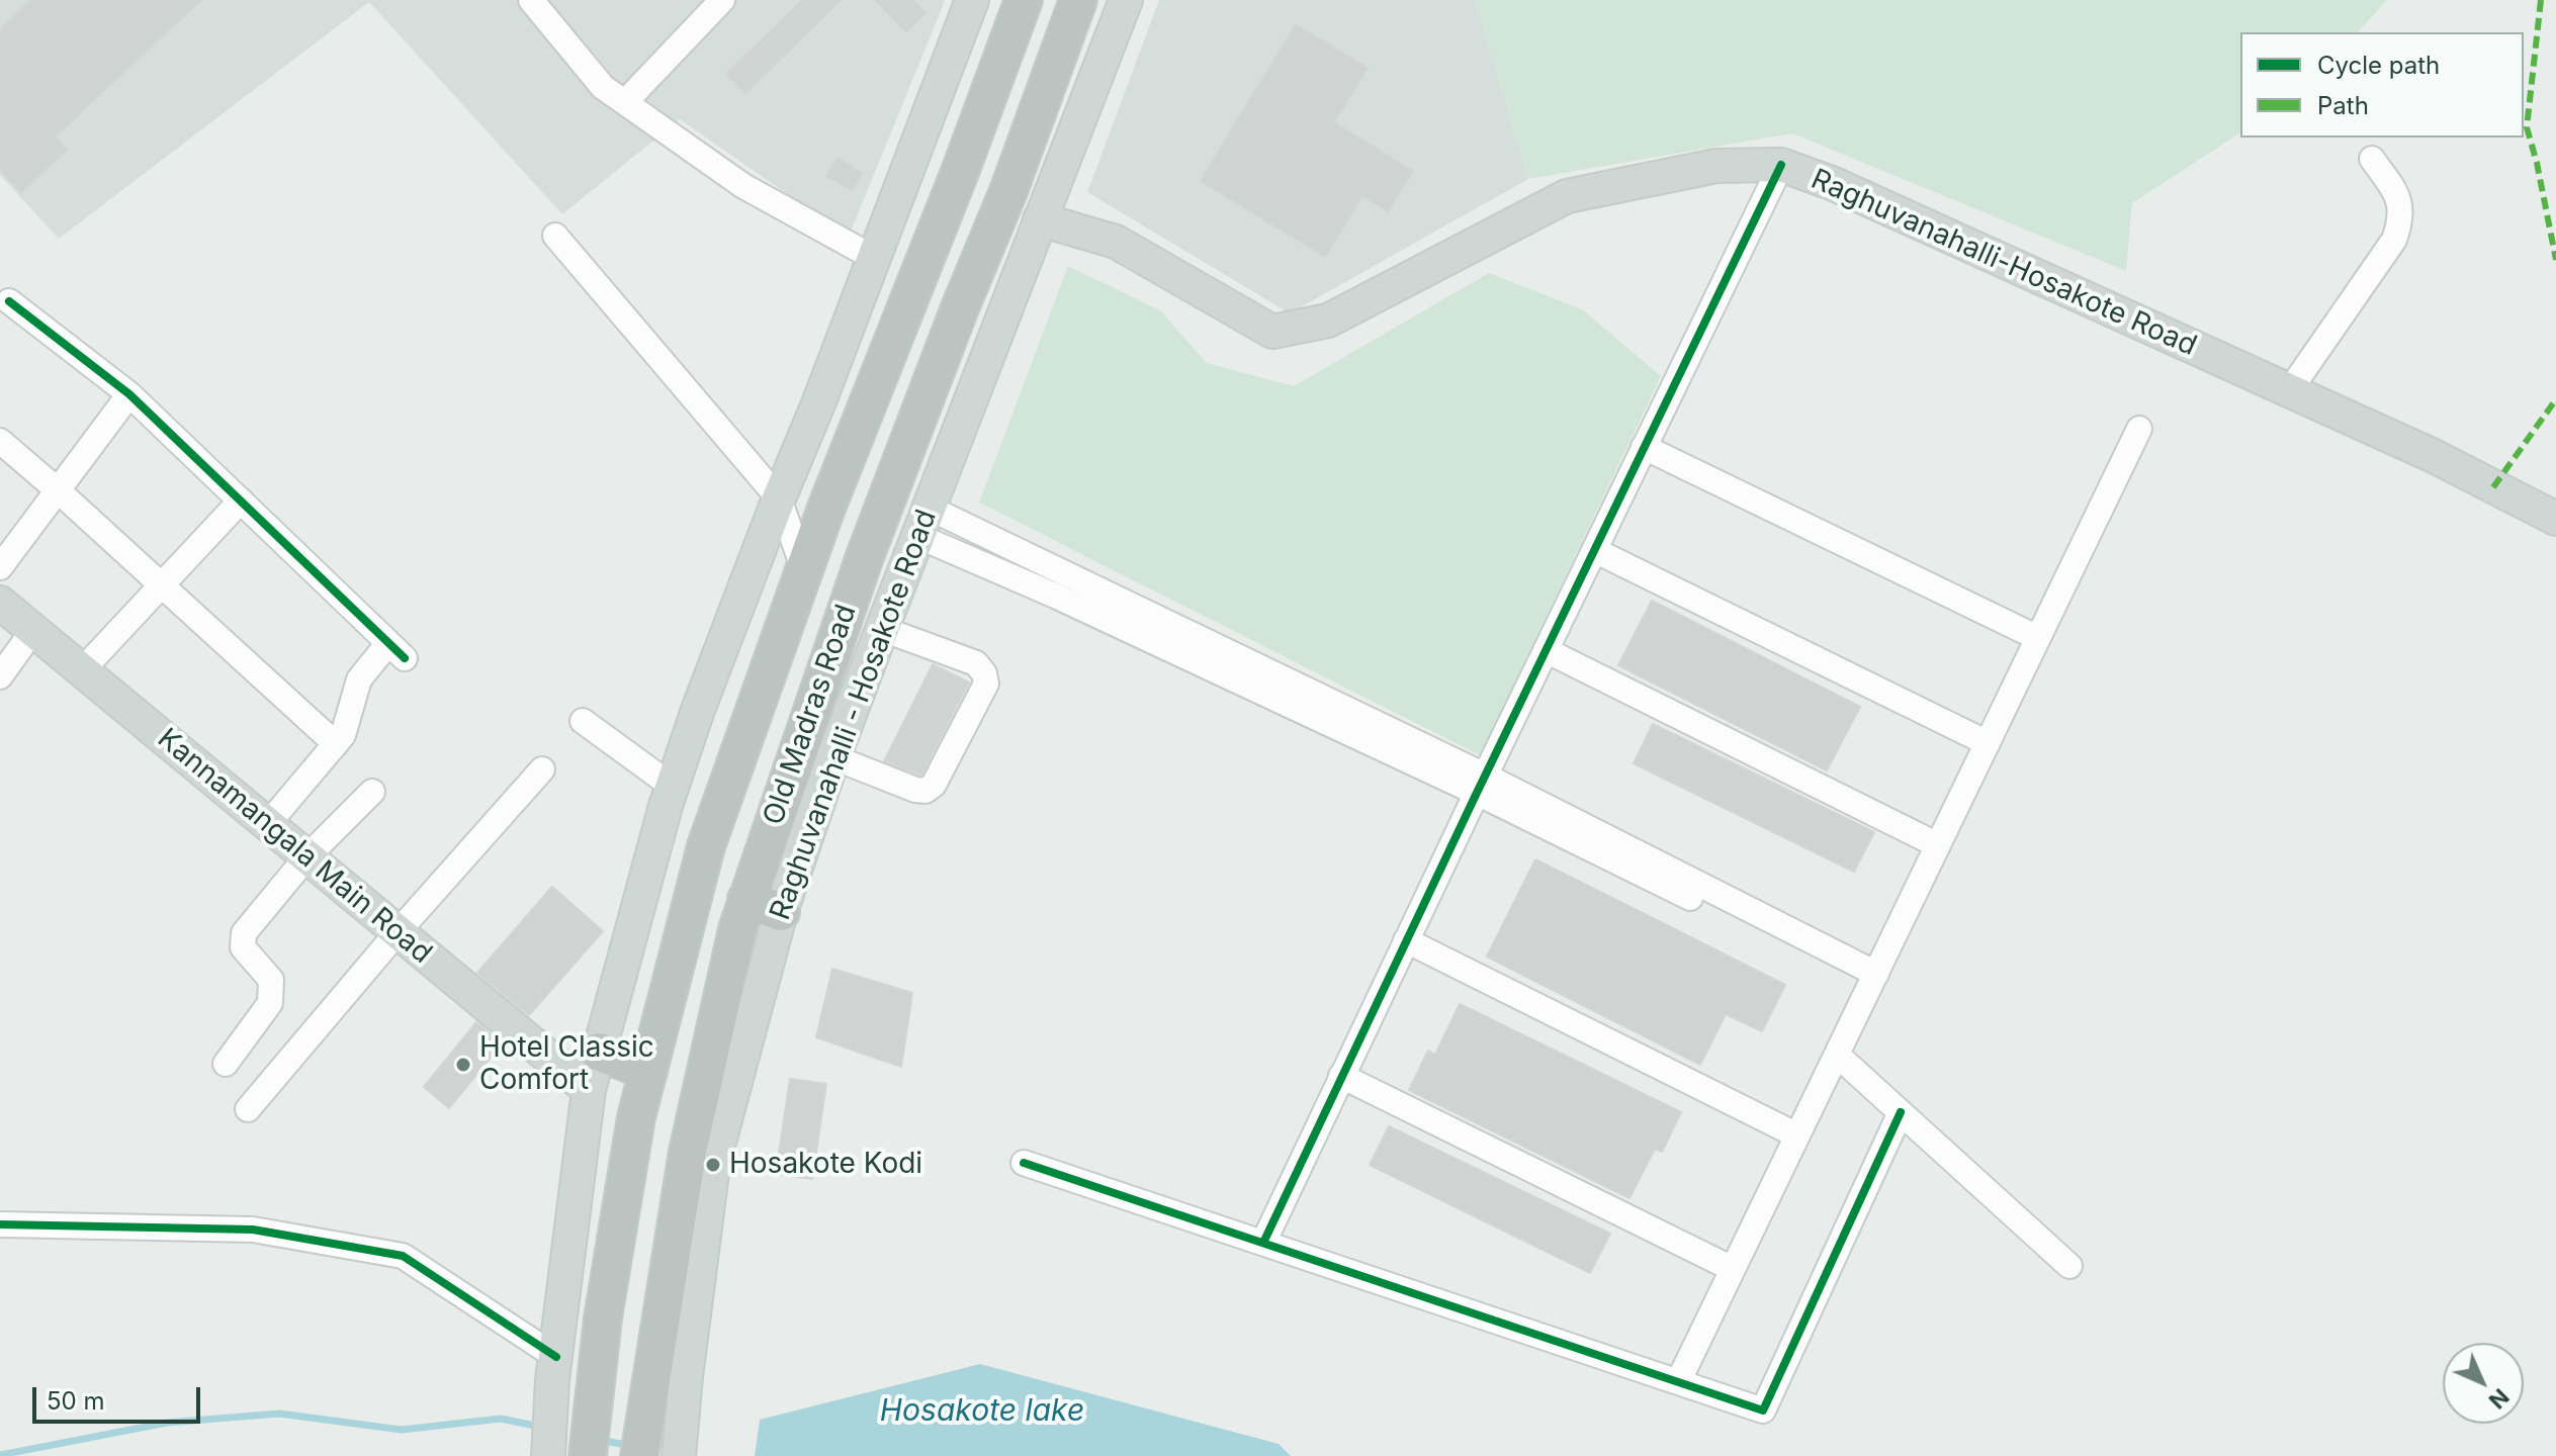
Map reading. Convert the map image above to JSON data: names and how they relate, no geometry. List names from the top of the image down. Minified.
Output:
{"streets":{"highway":["Old Madras Road"],"main road":["Raghuvanahalli-Hosakote Road","Raghuvanahalli - Hosakote Road","Kannamangala Main Road"]},"crossings":[["Raghuvanahalli-Hosakote Road","Raghuvanahalli - Hosakote Road"]],"water":["Hosakote lake"],"places":["Hotel Classic Comfort","Hosakote Kodi"],"legend":["Cycle path","Path"],"scale_bar":"50 m","north":"bottom right"}
